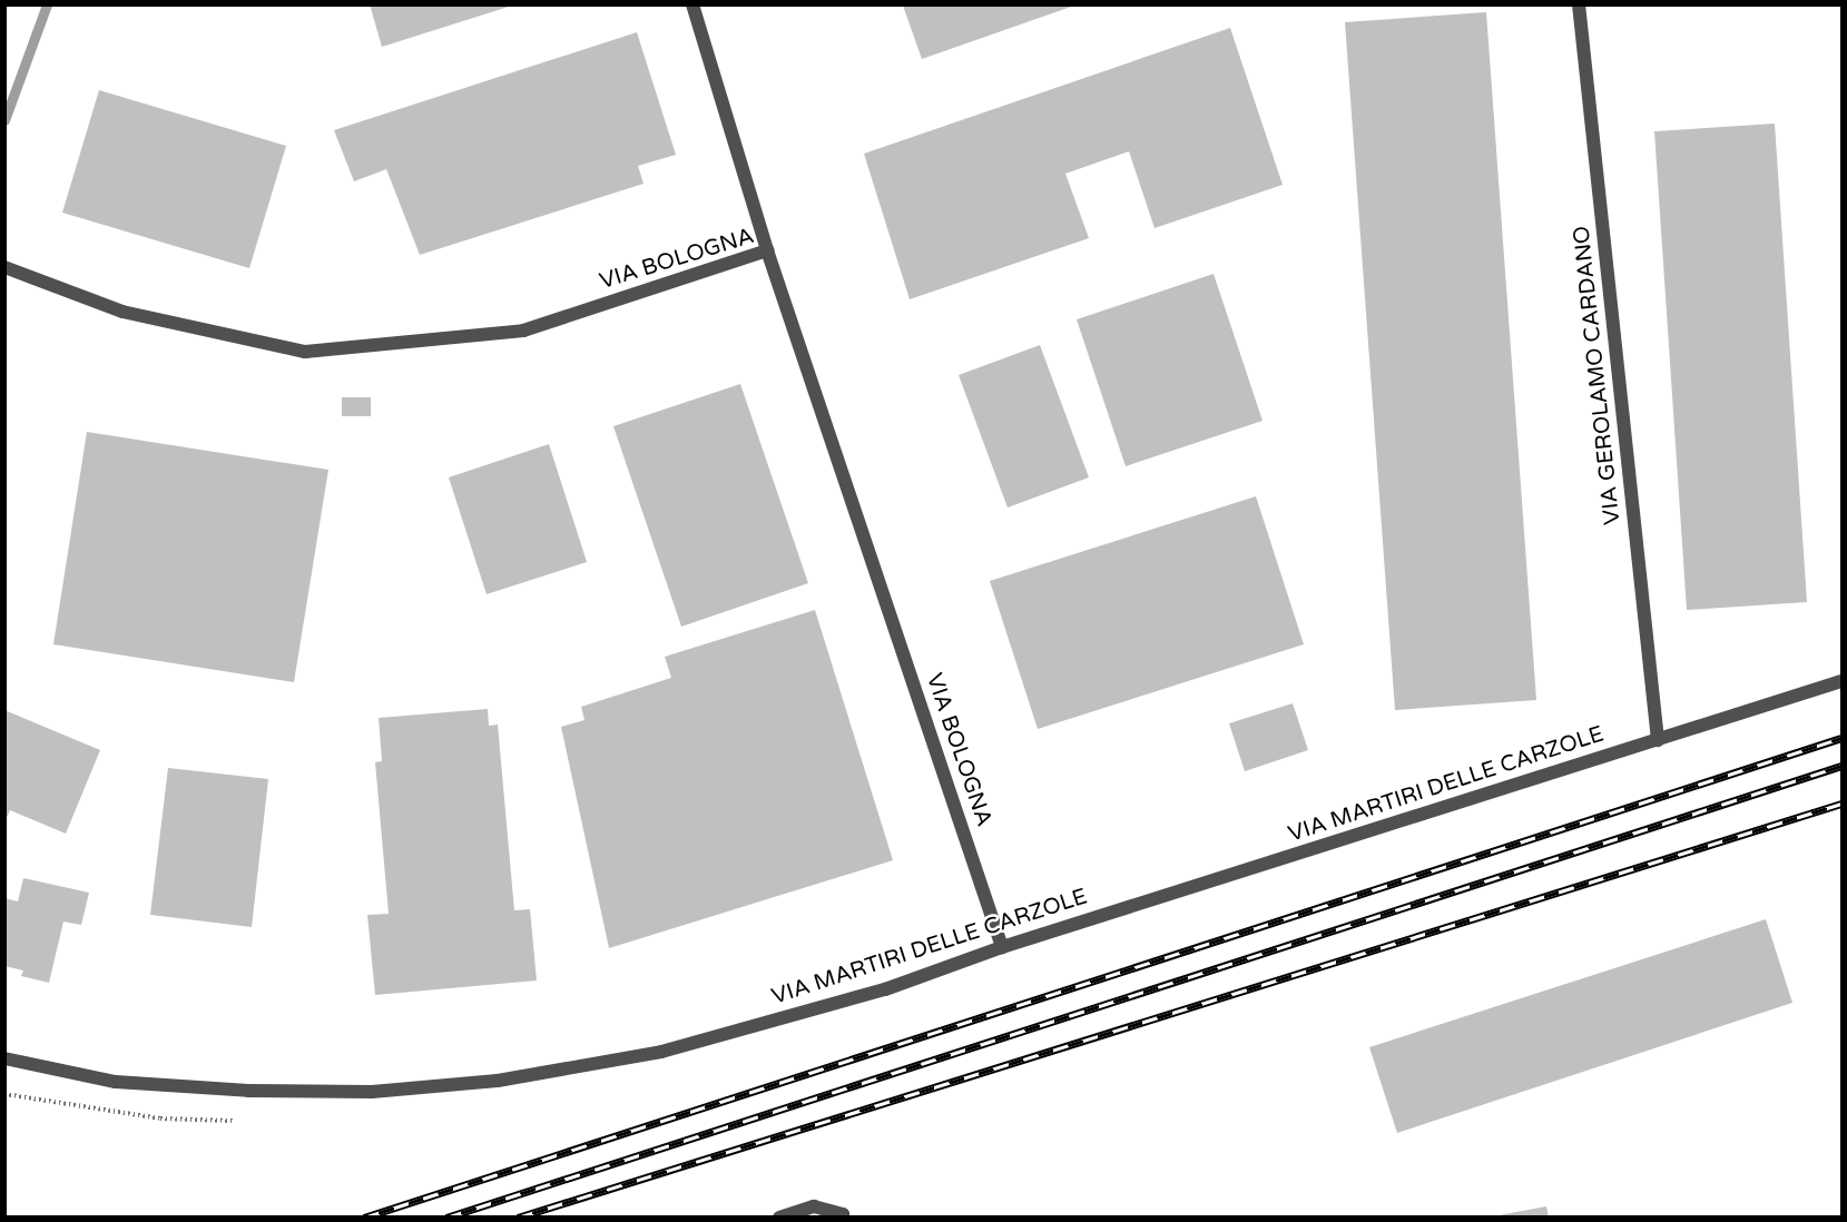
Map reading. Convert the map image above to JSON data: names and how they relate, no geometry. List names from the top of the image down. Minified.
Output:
{"streets":{"street":["VIA BOLOGNA","VIA GEROLAMO CARDANO","VIA MARTIRI DELLE CARZOLE"]},"crossings":[["VIA BOLOGNA","VIA MARTIRI DELLE CARZOLE"],["VIA GEROLAMO CARDANO","VIA MARTIRI DELLE CARZOLE"]]}
